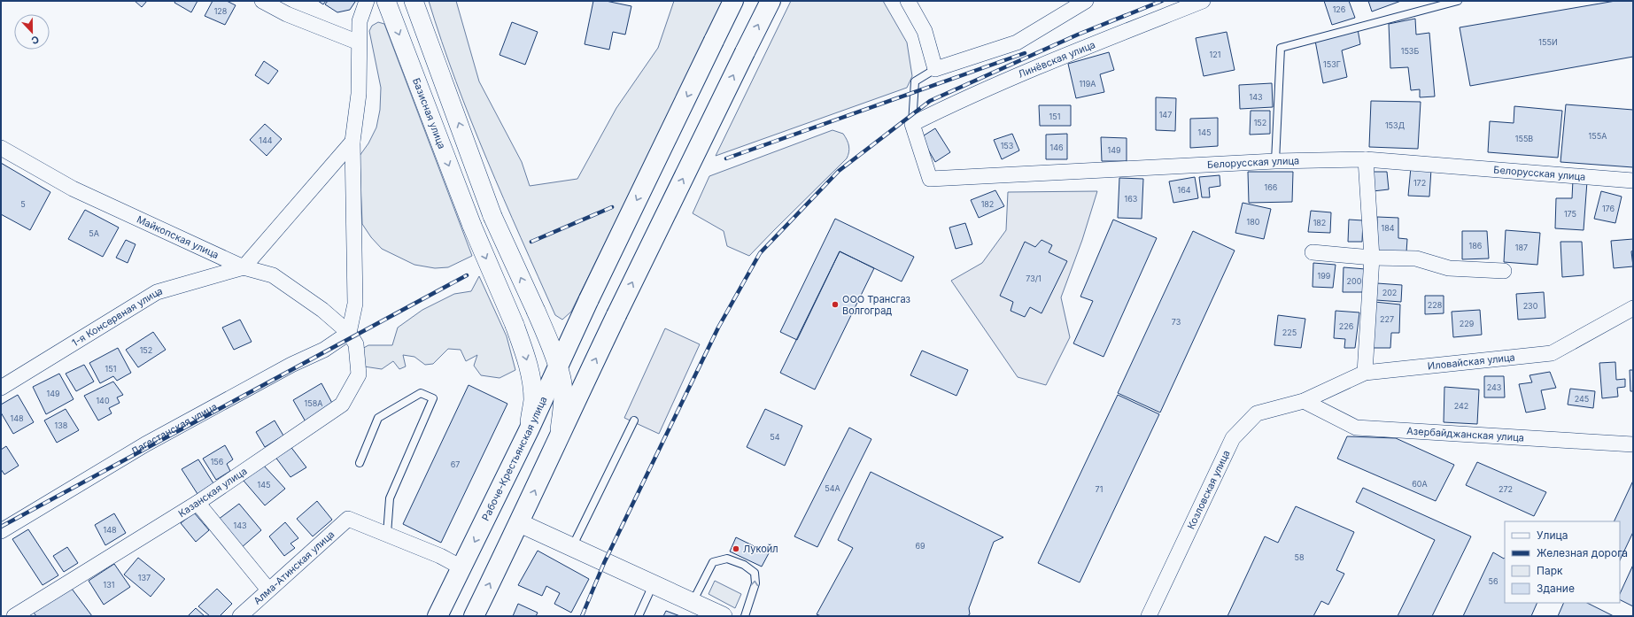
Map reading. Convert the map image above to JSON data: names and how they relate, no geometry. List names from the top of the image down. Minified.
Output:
{"streets":{"main road":["Рабоче-Крестьянская улица"],"street":["Линёвская улица","Базисная улица","Белорусская улица","Майкопская улица","1-я Консервная улица","Иловайская улица","Дагестанская улица","Азербайджанская улица","Козловская улица","Казанская улица","Алма-Атинская улица"]},"crossings":[["Линёвская улица","Белорусская улица"],["Базисная улица","Рабоче-Крестьянская улица"],["Майкопская улица","1-я Консервная улица"],["Майкопская улица","Дагестанская улица"],["Майкопская улица","Казанская улица"],["Иловайская улица","Азербайджанская улица"],["Иловайская улица","Козловская улица"],["Дагестанская улица","Казанская улица"],["Азербайджанская улица","Козловская улица"]],"places":["ООО Трансгаз Волгоград","Лукойл"],"house_numbers":["126","128","155И","153Б","121","153Г","119А","143","147","151","152","153Д","145","155А","155В","144","153","146","149","172","166","164","163","5","182","176","175","180","182","184","5А","186","187","199","73/1","200","202","228","230","227","73","229","226","225","152","151","243","149","245","140","158А","242","148","138","54","156","67","60А","145","54А","71","272","143","148","69","58","137","56","131"],"legend":["Улица","Железная дорога","Парк","Здание"],"north":"bottom"}
